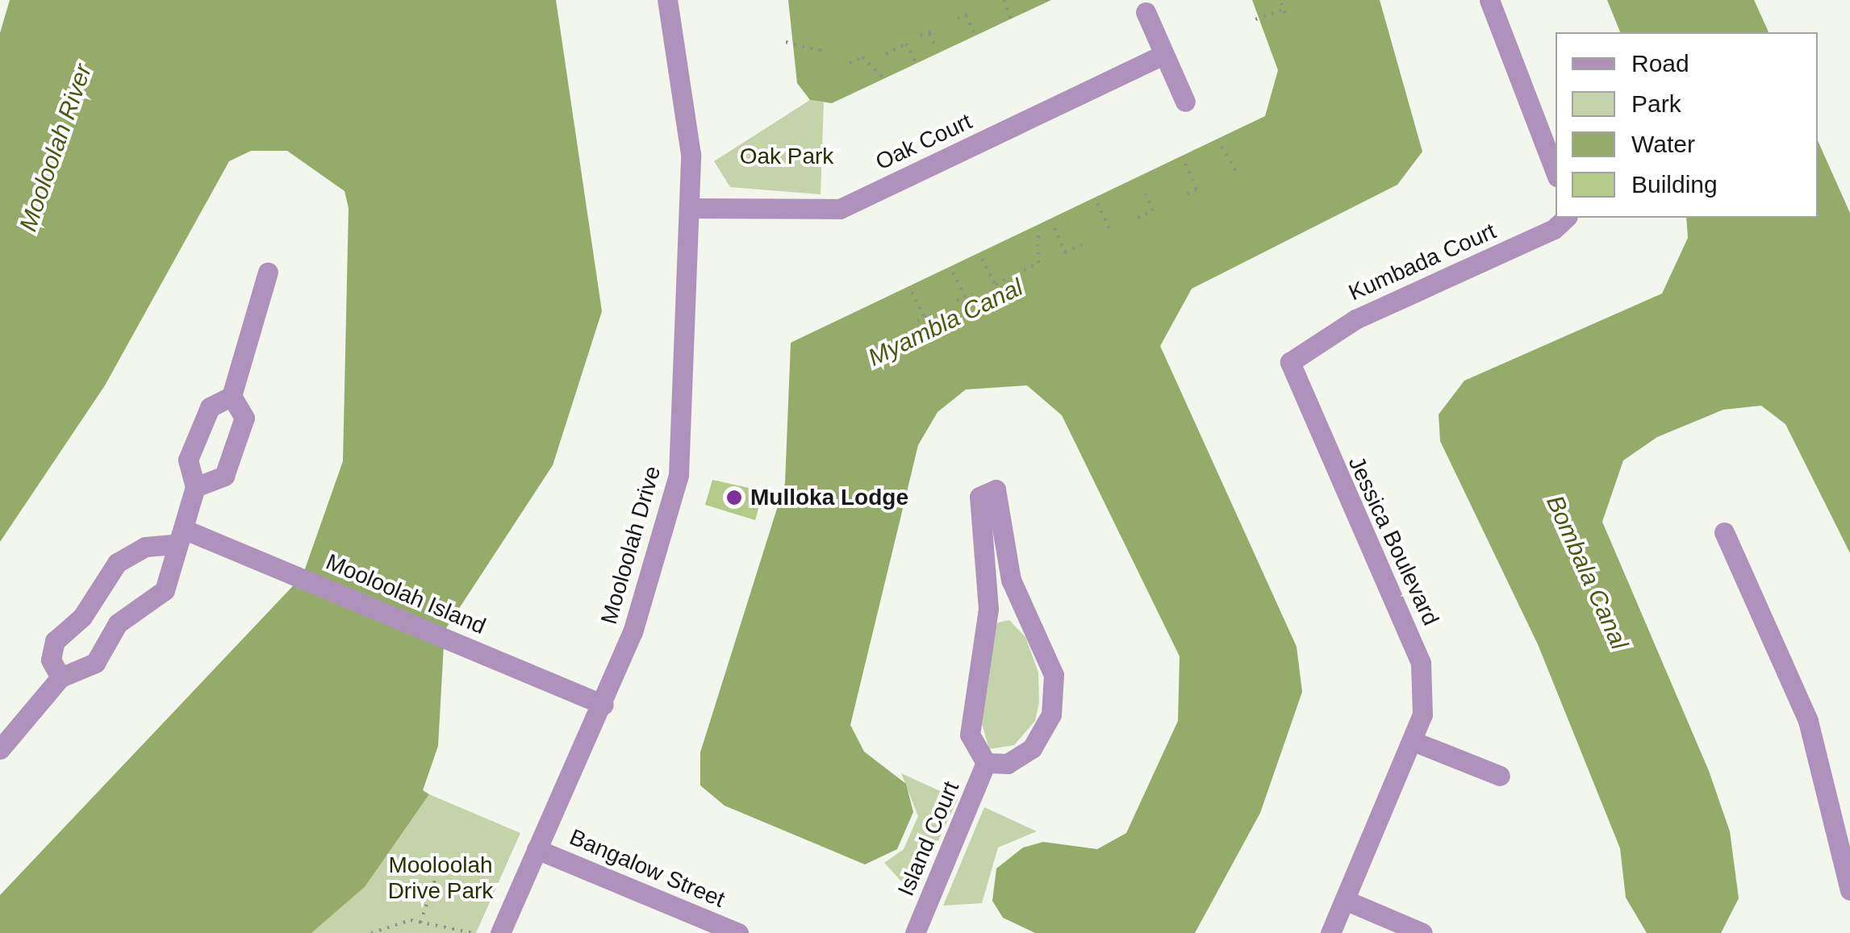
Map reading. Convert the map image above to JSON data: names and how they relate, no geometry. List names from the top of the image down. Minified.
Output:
{"streets":{"street":["Oak Court","Kumbada Court","Jessica Boulevard","Mooloolah Drive","Mooloolah Island","Island Court","Bangalow Street"]},"crossings":[["Oak Court","Mooloolah Drive"],["Kumbada Court","Jessica Boulevard"],["Mooloolah Drive","Mooloolah Island"],["Mooloolah Drive","Bangalow Street"]],"water":["Mooloolah River","Myambla Canal","Bombala Canal"],"parks":["Oak Park","Mooloolah Drive Park"],"places":["Mulloka Lodge"],"legend":["Road","Park","Water","Building"]}
